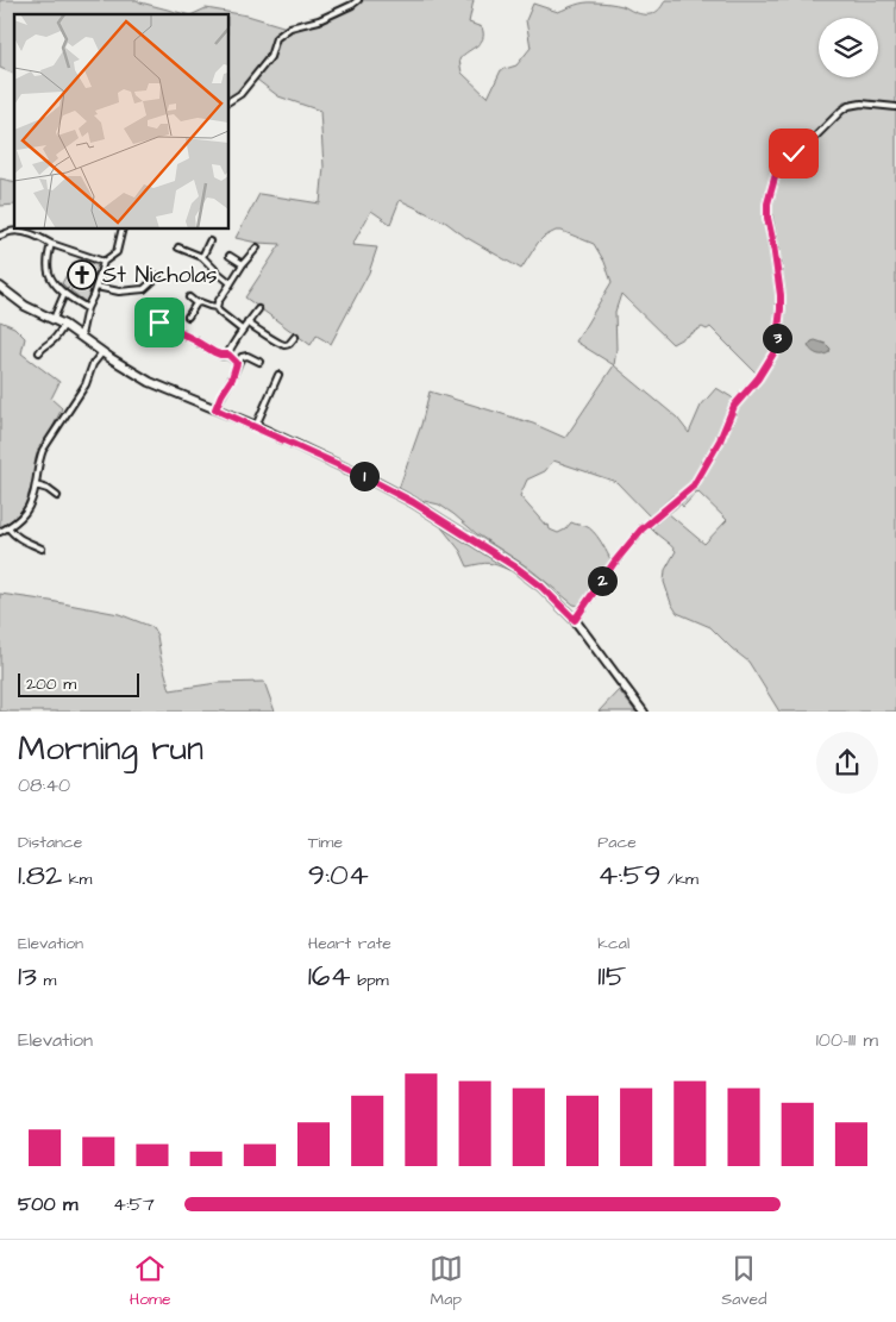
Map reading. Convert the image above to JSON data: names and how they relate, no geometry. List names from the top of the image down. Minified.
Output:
{"places":{"church":["St Nicholas"]},"scale_bar":"200 m","page":{"pins":["3","1","2"],"scale":"200 m","heading":["Morning run","08:40"],"stats":[["Distance","1.82 km"],["Time","9:04"],["Pace","4:59 /km"],["Elevation","13 m"],["Heart rate","164 bpm"],["kcal","115"]],"chart":["Elevation","100–111 m"],"list":[{"name":"500 m","note":"4:57"}],"tabs":["Home","Map","Saved"]}}
